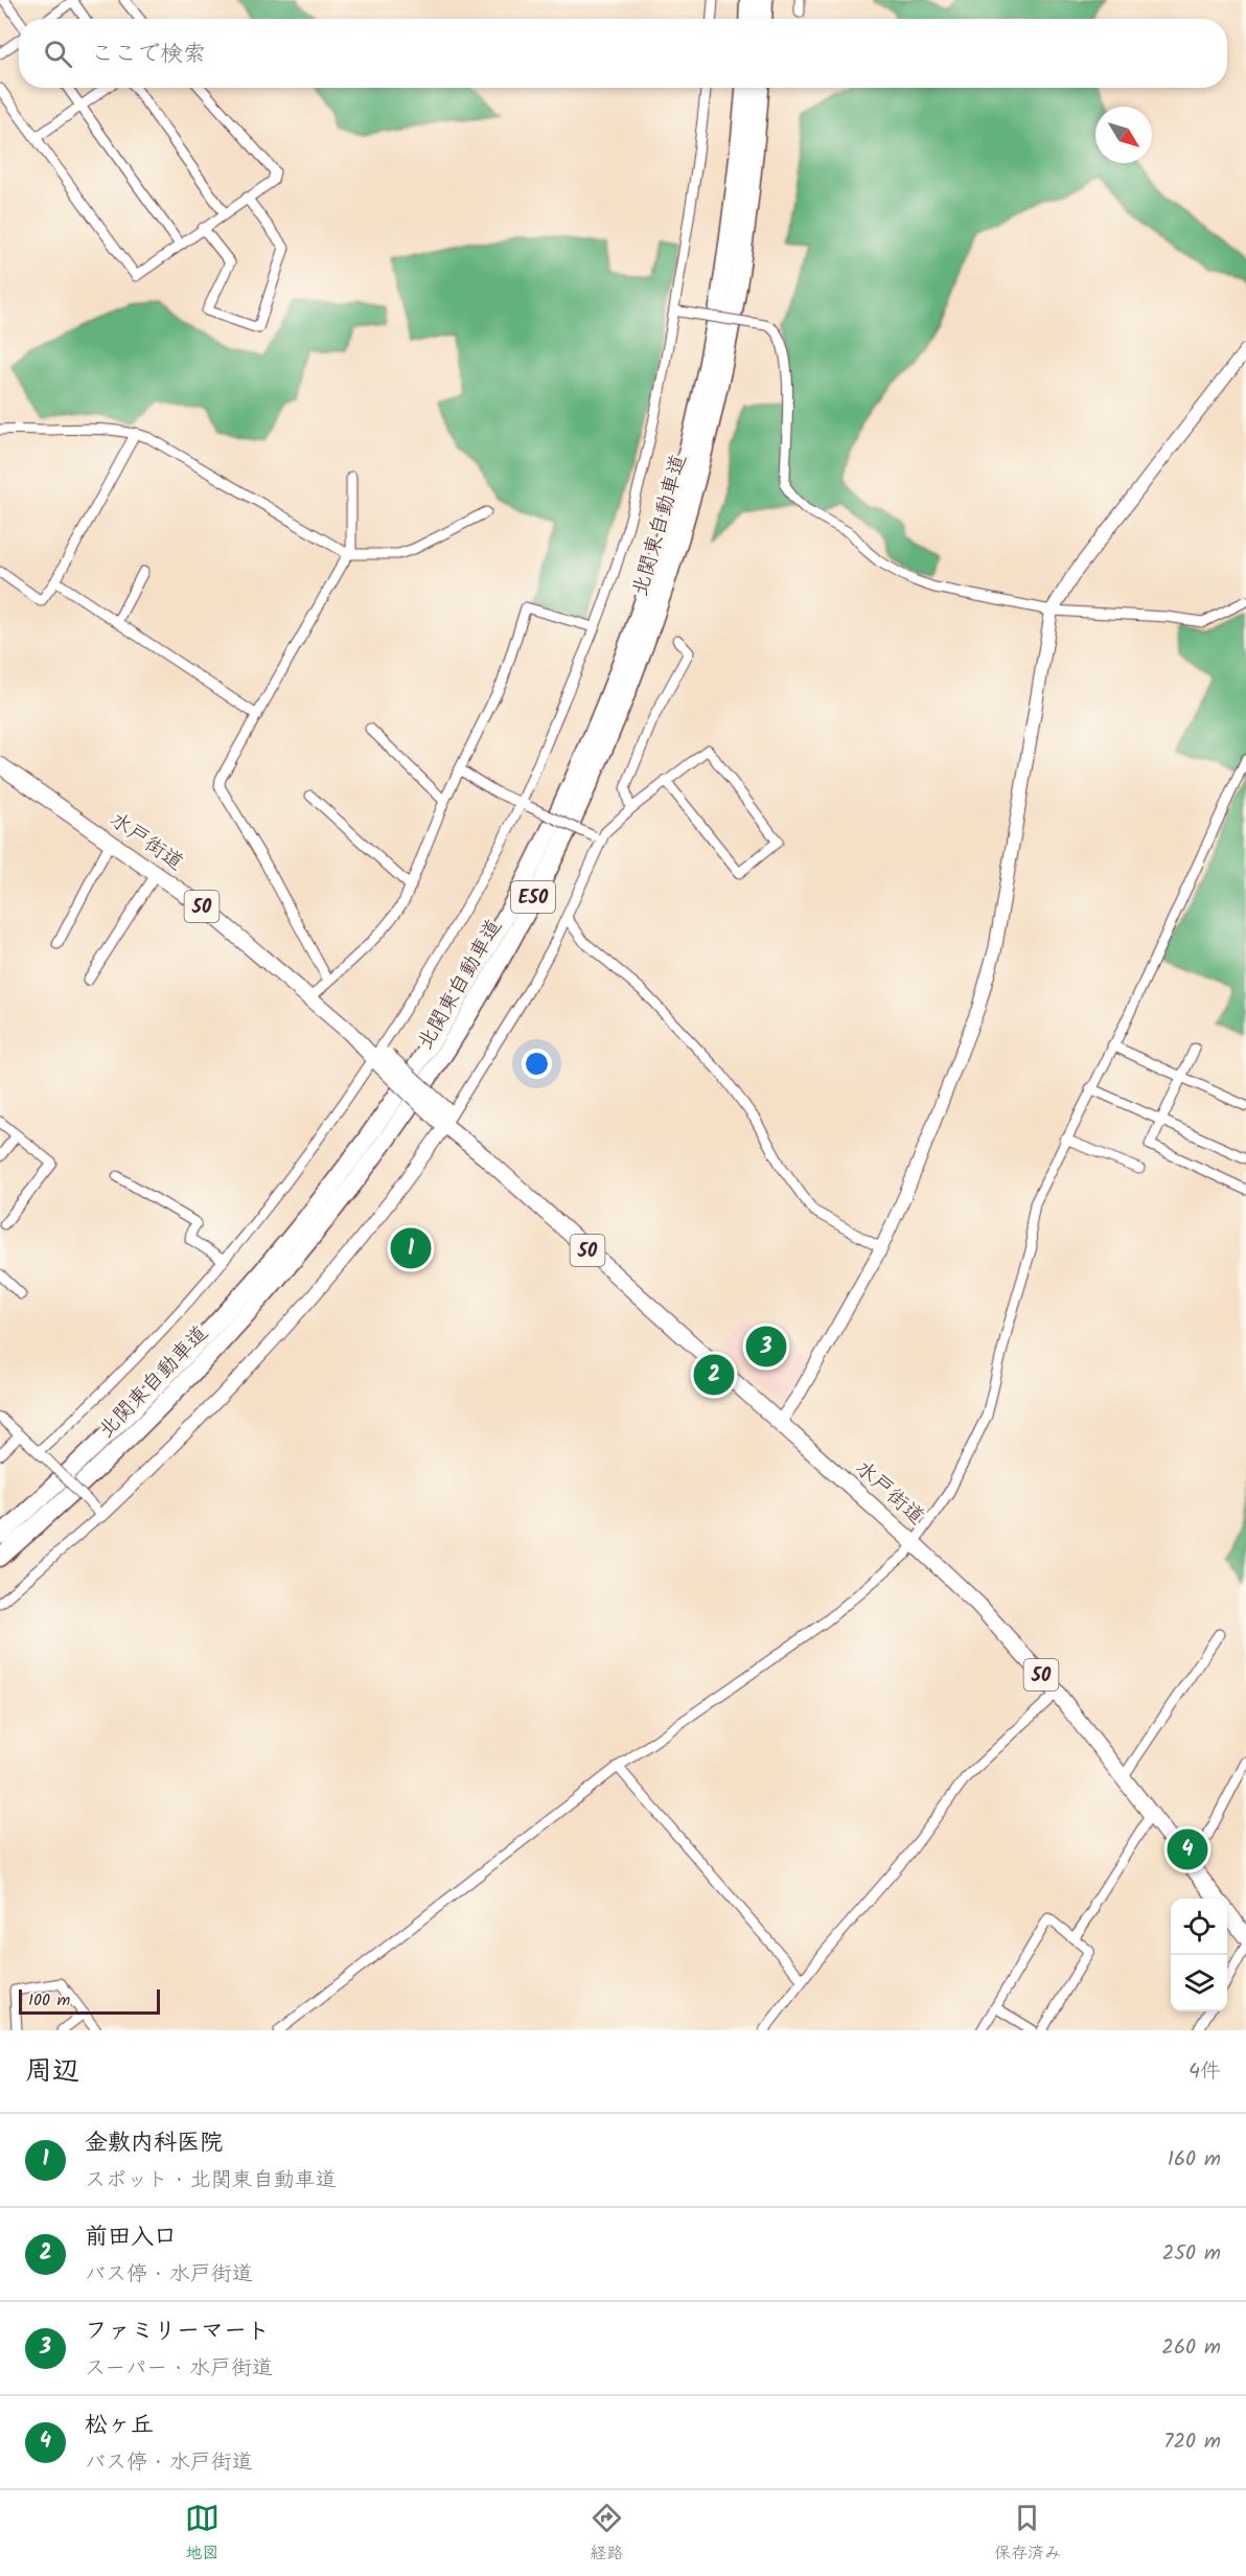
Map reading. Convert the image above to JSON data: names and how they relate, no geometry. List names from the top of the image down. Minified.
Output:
{"streets":{"highway":["北関東自動車道","E50"],"main road":["水戸街道","50"]},"scale_bar":"100 m","north":"bottom right","page":{"search":"ここで検索","pins":["1","3","2","4"],"scale":"100 m","heading":["周辺","4件"],"list":[{"mark":"1","name":"金敷内科医院","note":"スポット · 北関東自動車道","value":"160 m"},{"mark":"2","name":"前田入口","note":"バス停 · 水戸街道","value":"250 m"},{"mark":"3","name":"ファミリーマート","note":"スーパー · 水戸街道","value":"260 m"},{"mark":"4","name":"松ヶ丘","note":"バス停 · 水戸街道","value":"720 m"}],"nav":["地図","経路","保存済み"]}}
